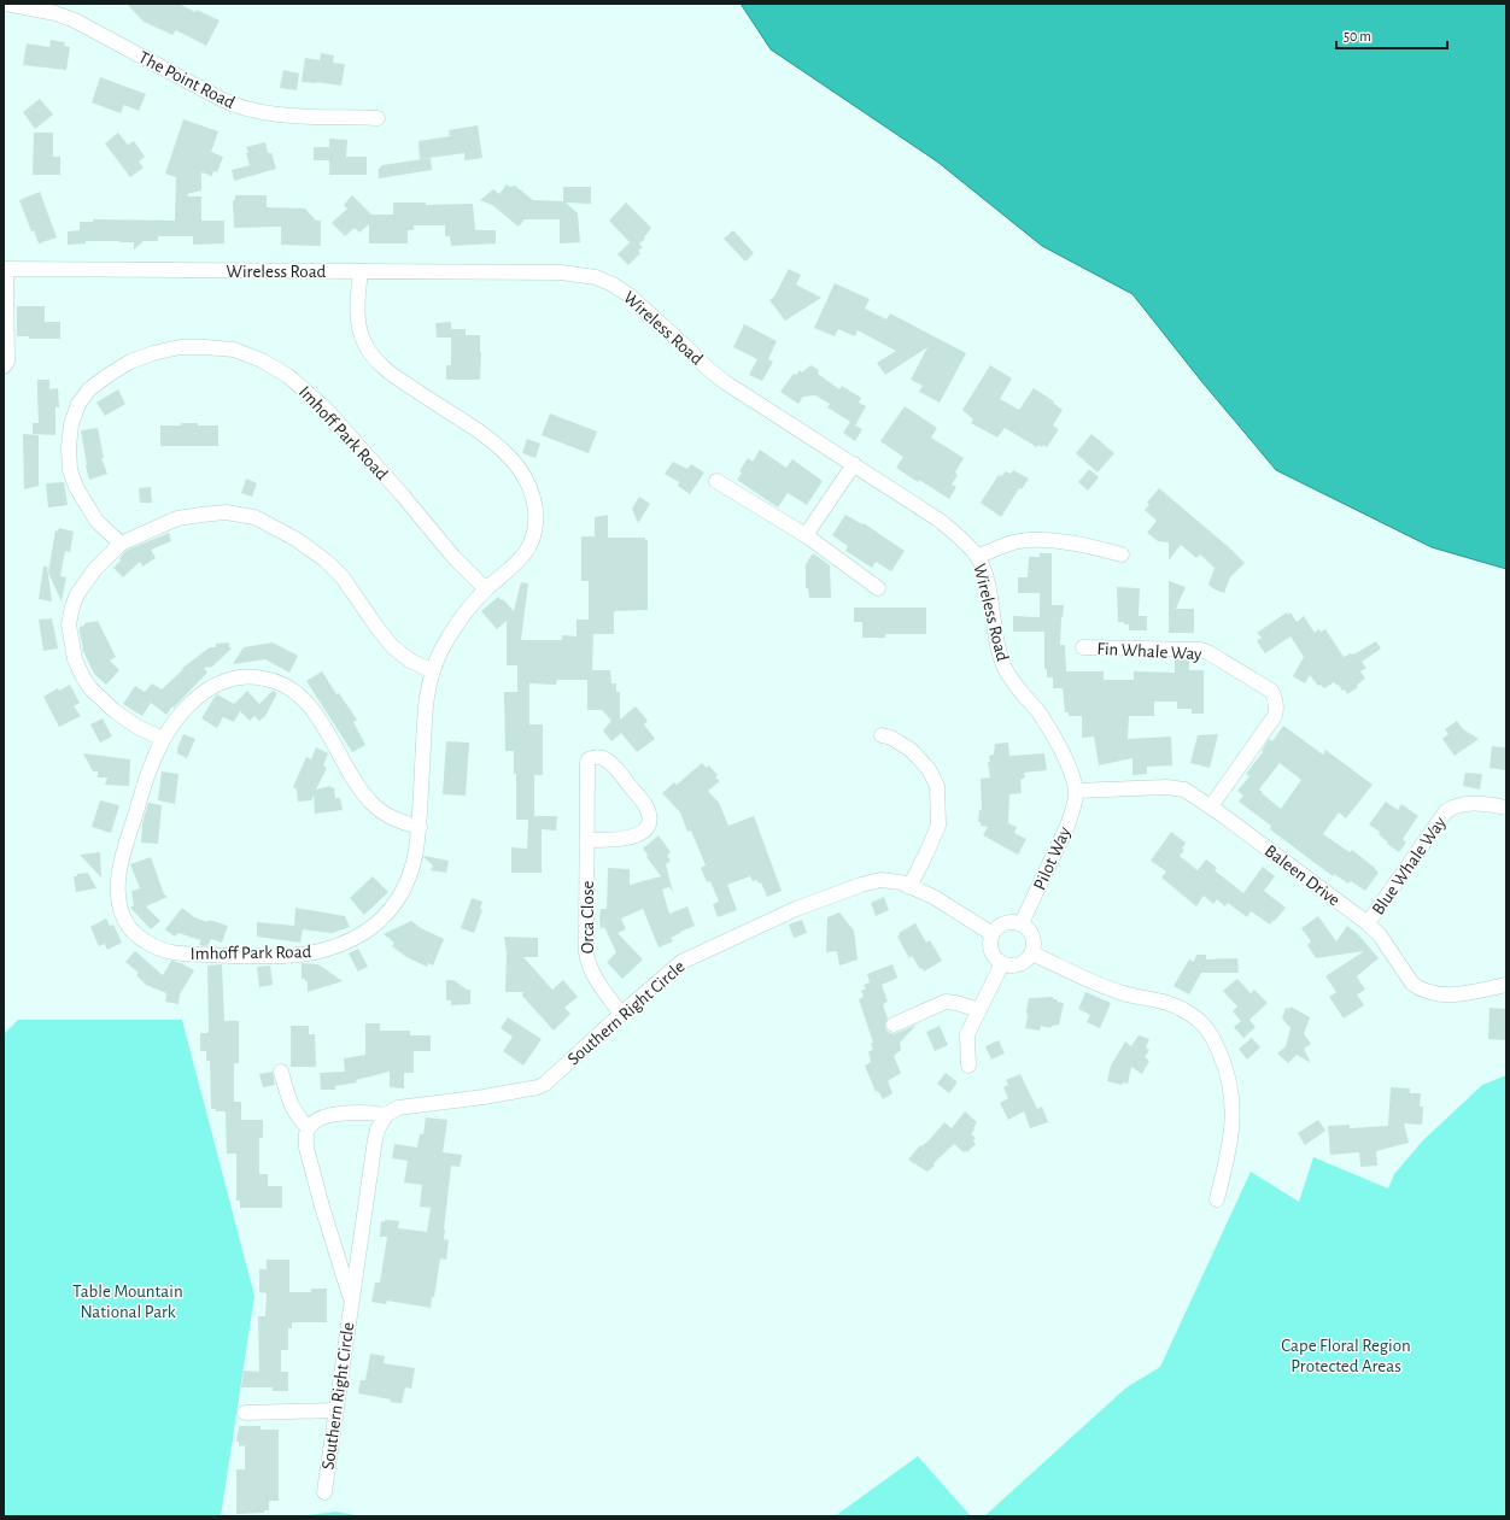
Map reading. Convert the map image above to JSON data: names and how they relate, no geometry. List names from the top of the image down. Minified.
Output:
{"streets":{"street":["The Point Road","Wireless Road","Imhoff Park Road","Fin Whale Way","Pilot Way","Blue Whale Way","Baleen Drive","Orca Close","Southern Right Circle"]},"crossings":[["Wireless Road","Imhoff Park Road"],["Wireless Road","Pilot Way"],["Wireless Road","Baleen Drive"],["Fin Whale Way","Baleen Drive"],["Pilot Way","Baleen Drive"],["Pilot Way","Southern Right Circle"],["Blue Whale Way","Baleen Drive"],["Orca Close","Southern Right Circle"]],"parks":["Table Mountain National Park","Cape Floral Region Protected Areas"],"scale_bar":"50 m"}
